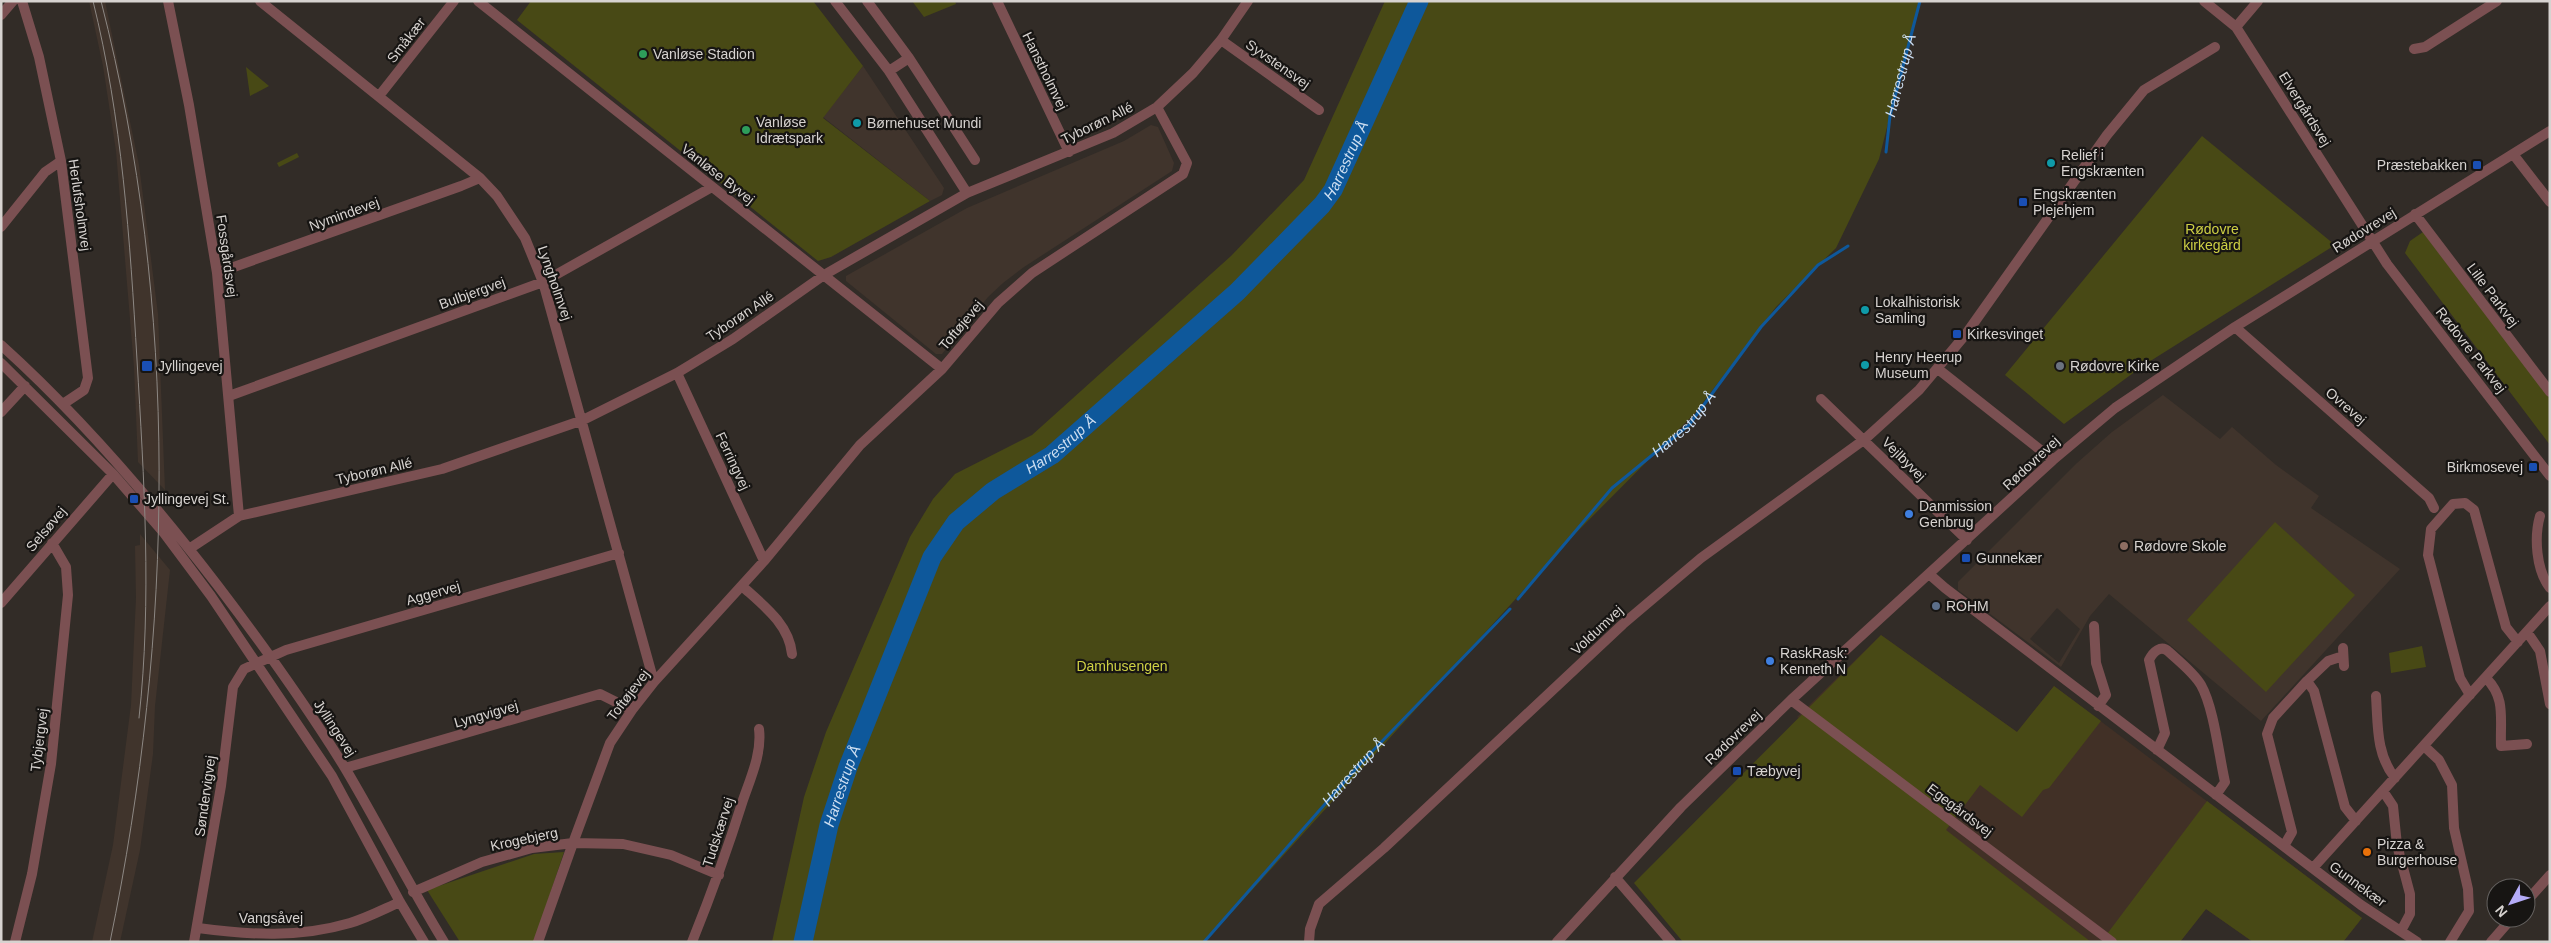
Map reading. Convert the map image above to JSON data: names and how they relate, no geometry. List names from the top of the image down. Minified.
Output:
{"streets":{"street":["Småkær","Syvstensvej","Hanstholmvej","Elvergårdsvej","Tyborøn Allé","Vanløse Byvej","Herlufsholmvej","Nymindevej","Rødovrevej","Fossgårdsvej","Lyngholmvej","Bulbjergvej","Lille Parkvej","Toftøjevej","Rødovre Parkvej","Ovrevej","Vejlbyvej","Ferringvej","Selsøvej","Aggervej","Voldumvej","Lyngvigvej","Jyllingevej","Tybjergvej","Søndervigvej","Egegårdsvej","Tudskærvej","Krogebjerg","Gunnekær","Vangsåvej"]},"crossings":[["Småkær","Lyngholmvej"],["Syvstensvej","Tyborøn Allé"],["Hanstholmvej","Tyborøn Allé"],["Elvergårdsvej","Rødovrevej"],["Elvergårdsvej","Rødovre Parkvej"],["Tyborøn Allé","Vanløse Byvej"],["Tyborøn Allé","Fossgårdsvej"],["Tyborøn Allé","Lyngholmvej"],["Tyborøn Allé","Toftøjevej"],["Tyborøn Allé","Ferringvej"],["Tyborøn Allé","Jyllingevej"],["Vanløse Byvej","Bulbjergvej"],["Vanløse Byvej","Toftøjevej"],["Herlufsholmvej","Jyllingevej"],["Nymindevej","Fossgårdsvej"],["Nymindevej","Lyngholmvej"],["Rødovrevej","Lille Parkvej"],["Rødovrevej","Rødovre Parkvej"],["Rødovrevej","Ovrevej"],["Rødovrevej","Vejlbyvej"],["Rødovrevej","Egegårdsvej"],["Rødovrevej","Gunnekær"],["Fossgårdsvej","Bulbjergvej"],["Lyngholmvej","Bulbjergvej"],["Lyngholmvej","Toftøjevej"],["Lyngholmvej","Aggervej"],["Toftøjevej","Ferringvej"],["Toftøjevej","Lyngvigvej"],["Toftøjevej","Krogebjerg"],["Vejlbyvej","Voldumvej"],["Selsøvej","Jyllingevej"],["Selsøvej","Tybjergvej"],["Aggervej","Jyllingevej"],["Aggervej","Søndervigvej"],["Lyngvigvej","Jyllingevej"],["Jyllingevej","Søndervigvej"],["Jyllingevej","Krogebjerg"],["Jyllingevej","Vangsåvej"],["Søndervigvej","Vangsåvej"]],"water":["Harrestrup Å"],"parks":["Rødovre kirkegård","Damhusengen"],"places":{"other":["Vanløse Stadion","Børnehuset Mundi","Vanløse Idrætspark","Relief i Engskrænten","Lokalhistorisk Samling","Henry Heerup Museum","Rødovre Kirke","Danmission Genbrug","Rødovre Skole","ROHM","RaskRask: Kenneth N","Pizza & Burgerhouse"],"transit":["Præstebakken","Engskrænten Plejehjem","Kirkesvinget","Jyllingevej","Birkmosevej","Jyllingevej St.","Gunnekær","Tæbyvej"]},"north":"bottom left"}
